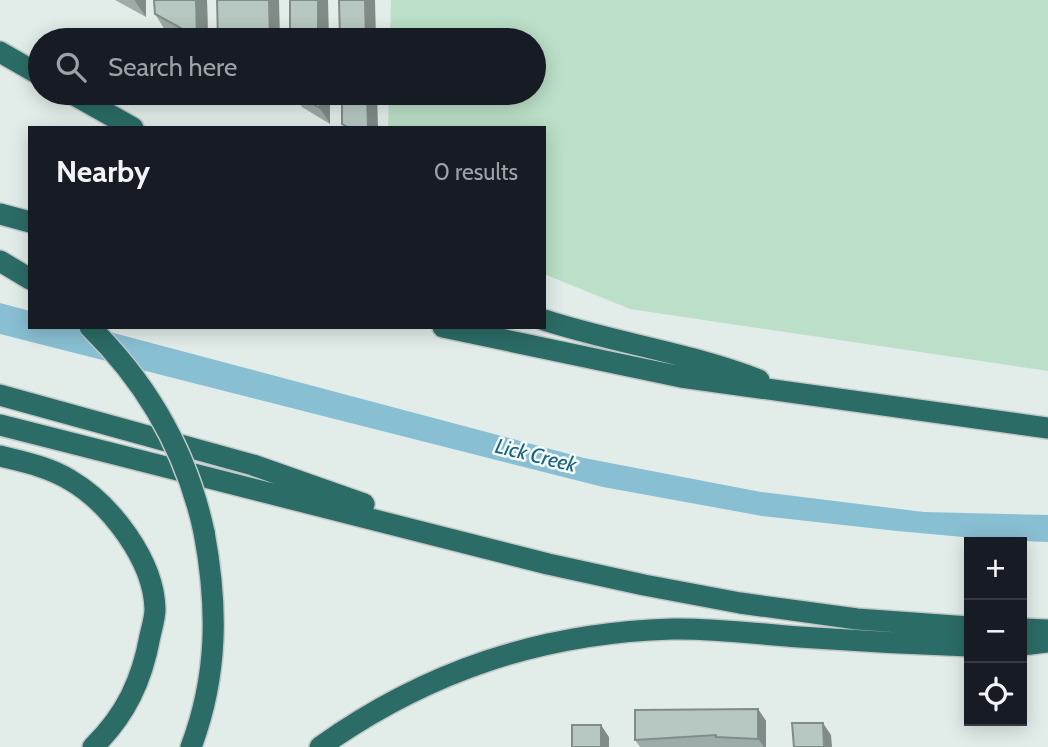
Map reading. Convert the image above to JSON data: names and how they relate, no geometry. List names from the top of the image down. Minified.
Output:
{"water":["Lick Creek"],"page":{"search":"Search here","heading":["Nearby","0 results"],"map_buttons":["+","−"]}}
